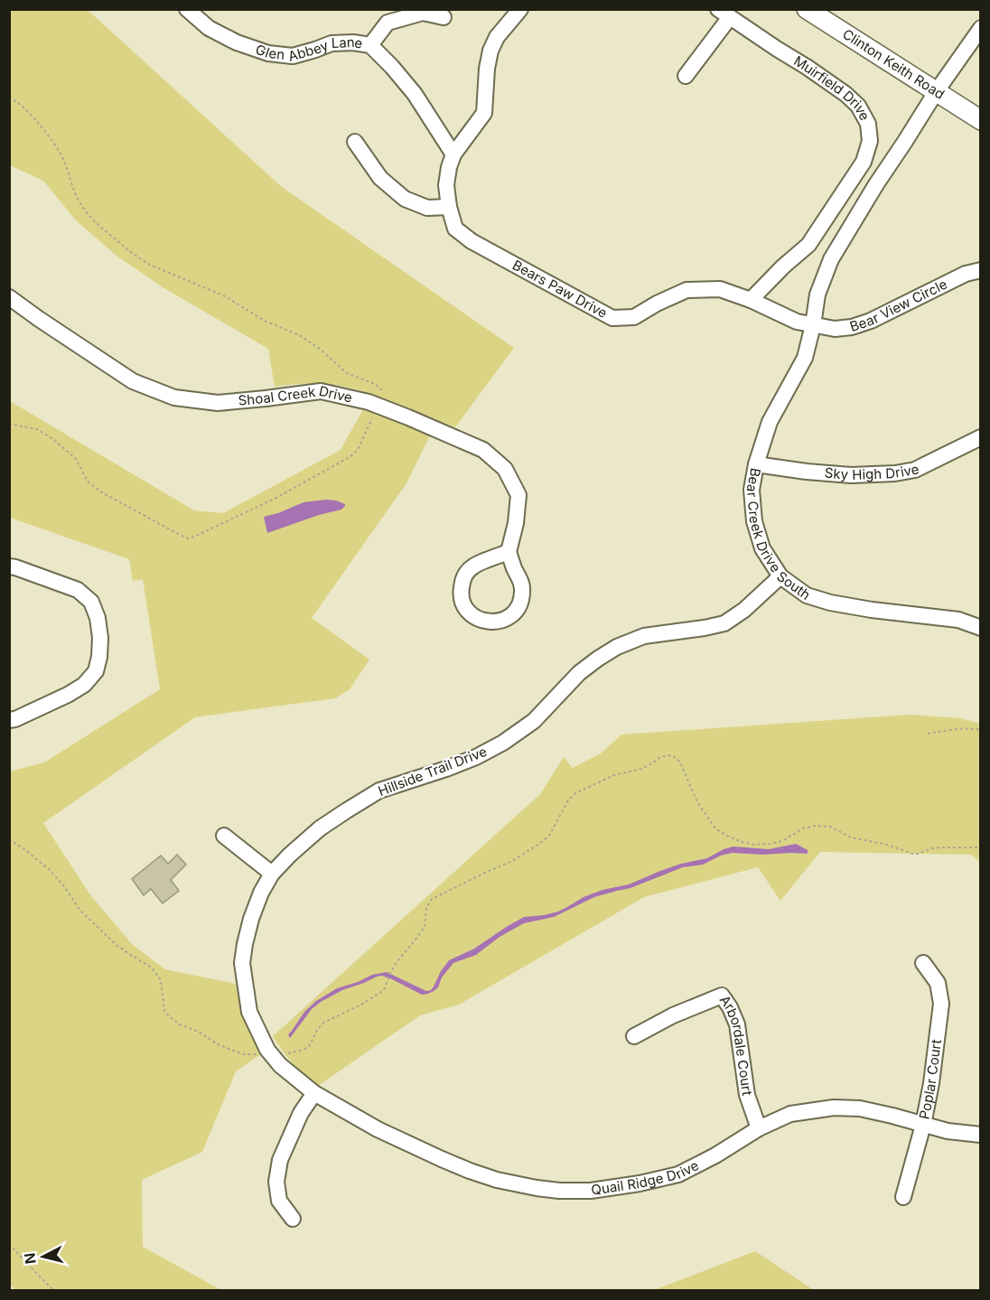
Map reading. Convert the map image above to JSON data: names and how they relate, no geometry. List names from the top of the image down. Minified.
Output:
{"streets":{"main road":["Clinton Keith Road"],"street":["Glen Abbey Lane","Muirfield Drive","Bears Paw Drive","Bear View Circle","Shoal Creek Drive","Sky High Drive","Bear Creek Drive South","Hillside Trail Drive","Arbordale Court","Poplar Court","Quail Ridge Drive"]},"crossings":[["Clinton Keith Road","Bear Creek Drive South"],["Muirfield Drive","Bears Paw Drive"],["Bears Paw Drive","Bear View Circle"],["Bears Paw Drive","Bear Creek Drive South"],["Bear View Circle","Bear Creek Drive South"],["Sky High Drive","Bear Creek Drive South"],["Bear Creek Drive South","Hillside Trail Drive"],["Hillside Trail Drive","Quail Ridge Drive"],["Arbordale Court","Quail Ridge Drive"],["Poplar Court","Quail Ridge Drive"]],"north":"left"}
